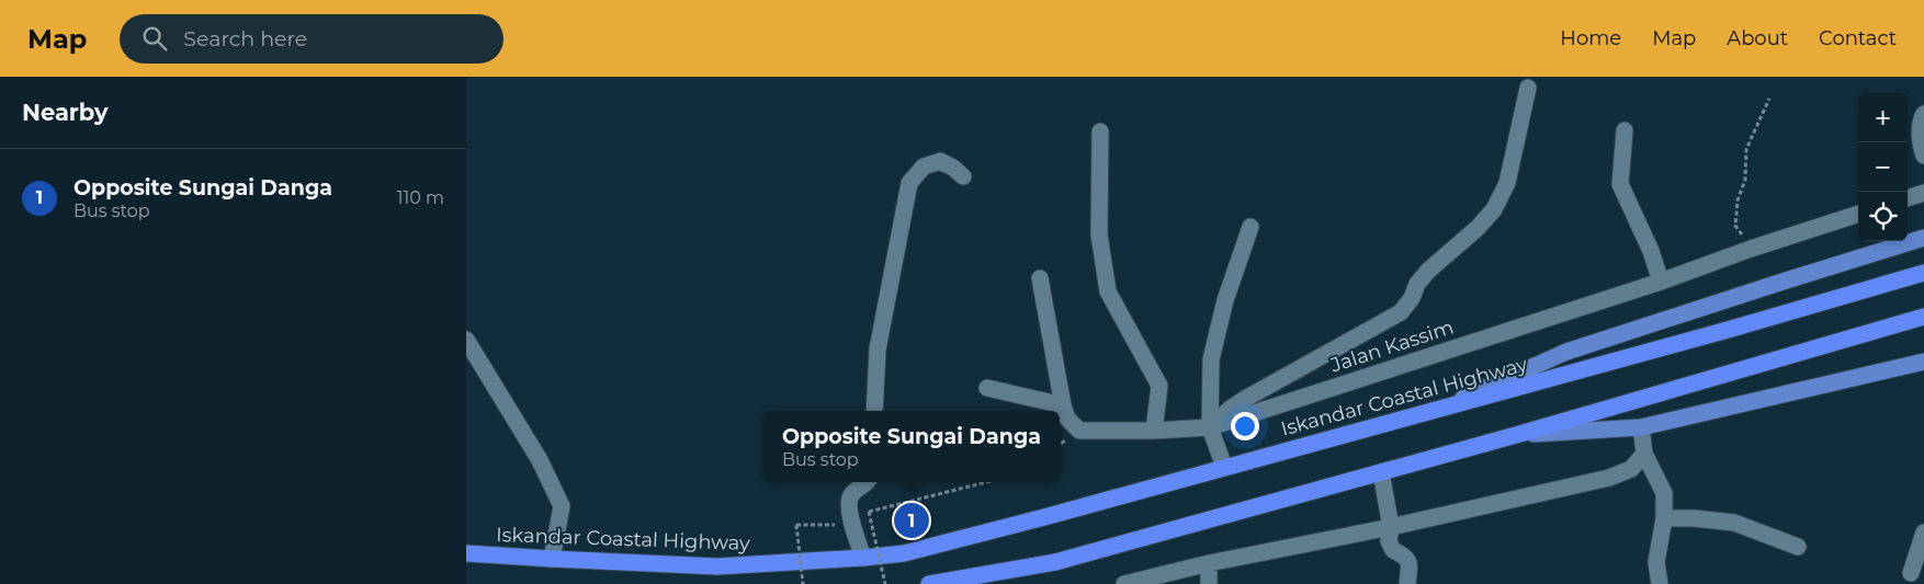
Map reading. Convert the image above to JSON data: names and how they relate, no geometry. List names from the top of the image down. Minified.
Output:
{"streets":{"highway":["Iskandar Coastal Highway"],"street":["Jalan Kassim"]},"page":{"header":"Map","search":"Search here","nav":["Home","Map","About","Contact"],"heading":"Nearby","map_buttons":["+","−"],"list":[{"mark":"1","name":"Opposite Sungai Danga","note":"Bus stop","value":"110 m"}],"popup":["Opposite Sungai Danga","Bus stop"],"pins":"1"}}
